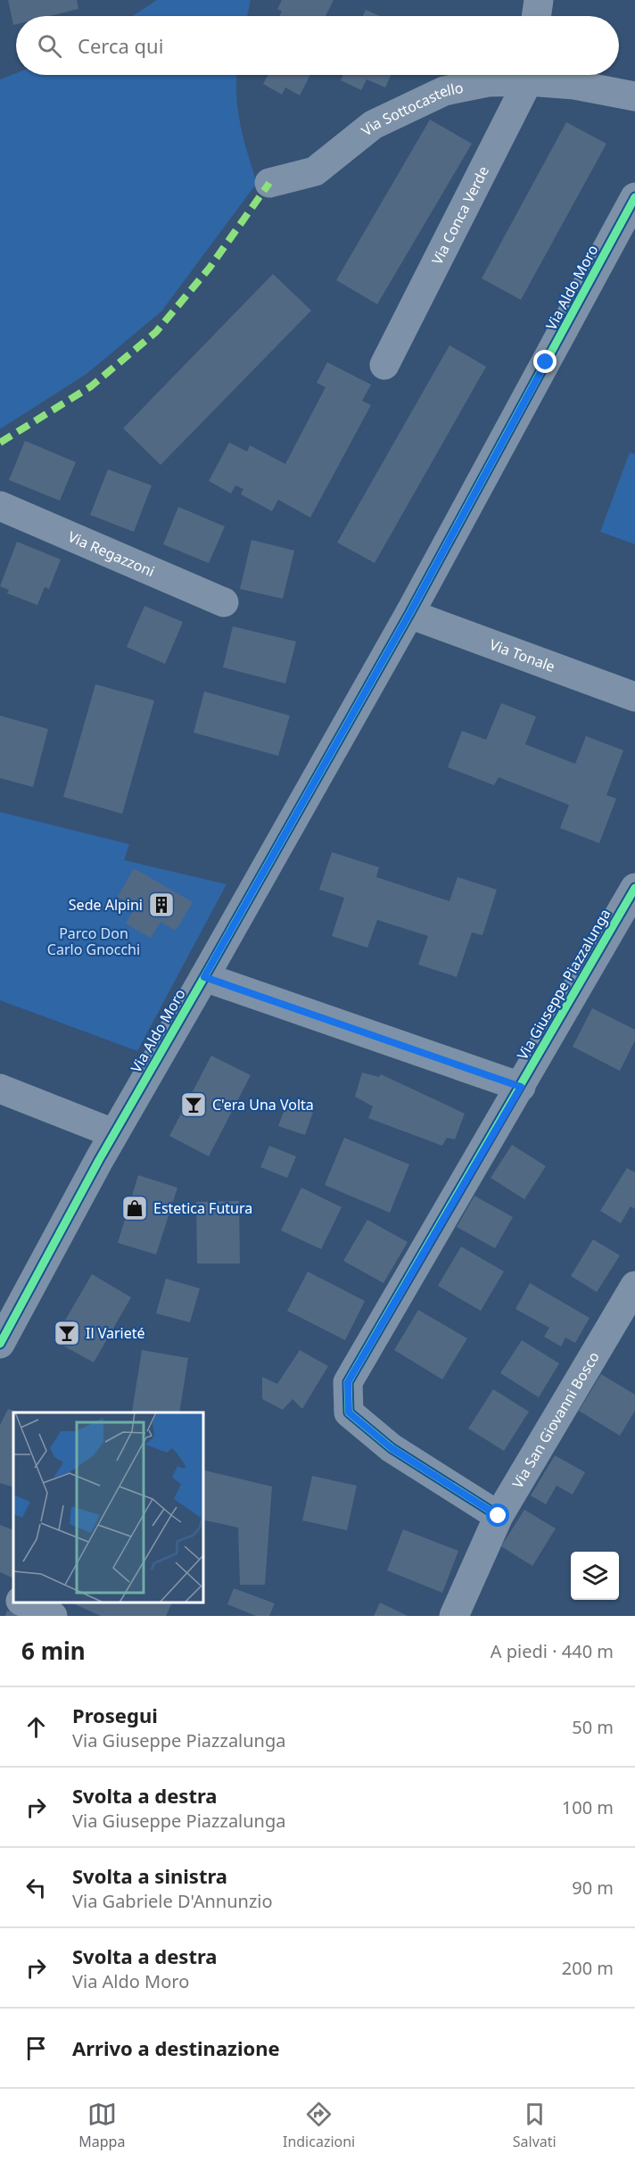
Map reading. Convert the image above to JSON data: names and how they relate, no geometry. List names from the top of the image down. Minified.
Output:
{"streets":{"street":["Via Sottocastello","Via Conca Verde","Via Aldo Moro","Via Regazzoni","Via Tonale","Via Giuseppe Piazzalunga","Via San Giovanni Bosco"]},"crossings":[["Via Aldo Moro","Via Tonale"],["Via Giuseppe Piazzalunga","Via San Giovanni Bosco"]],"parks":["Parco Don Carlo Gnocchi"],"places":{"building":["Sede Alpini"],"bar":["C'era Una Volta","Il Varieté"],"shop":["Estetica Futura"]},"page":{"search":"Cerca qui","heading":["6 min","A piedi · 440 m"],"list":[["Prosegui","Via Giuseppe Piazzalunga","50 m"],["Svolta a destra","Via Giuseppe Piazzalunga","100 m"],["Svolta a sinistra","Via Gabriele D'Annunzio","90 m"],["Svolta a destra","Via Aldo Moro","200 m"],"Arrivo a destinazione"],"nav":["Mappa","Indicazioni","Salvati"]}}
